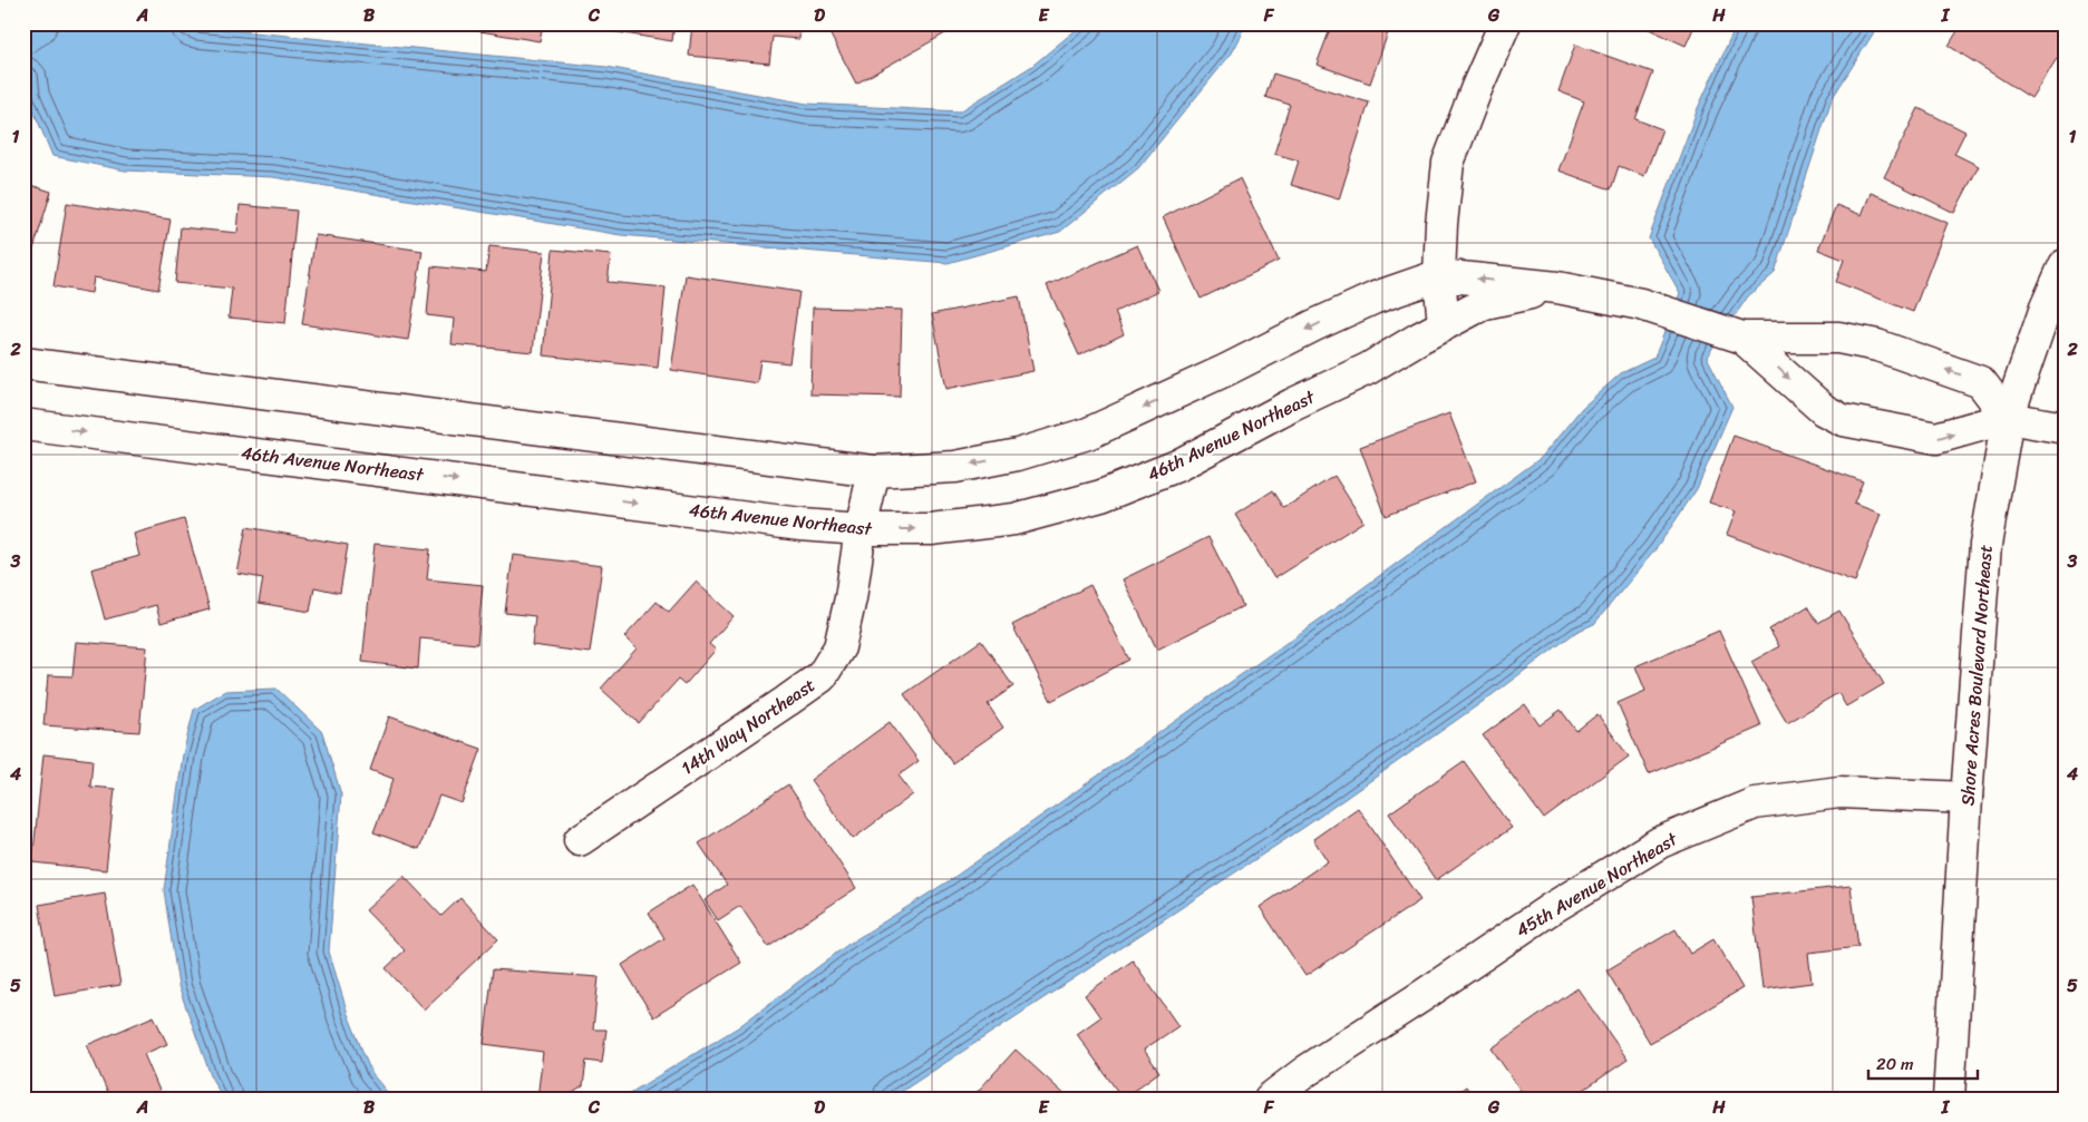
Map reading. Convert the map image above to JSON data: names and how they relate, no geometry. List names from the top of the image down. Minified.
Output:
{"streets":{"street":["46th Avenue Northeast","Shore Acres Boulevard Northeast","14th Way Northeast","45th Avenue Northeast"]},"crossings":[["46th Avenue Northeast","Shore Acres Boulevard Northeast"],["46th Avenue Northeast","14th Way Northeast"],["Shore Acres Boulevard Northeast","45th Avenue Northeast"]],"scale_bar":"20 m","grid":{"columns":["A","B","C","D","E","F","G","H","I"],"rows":["1","2","3","4","5"]}}
